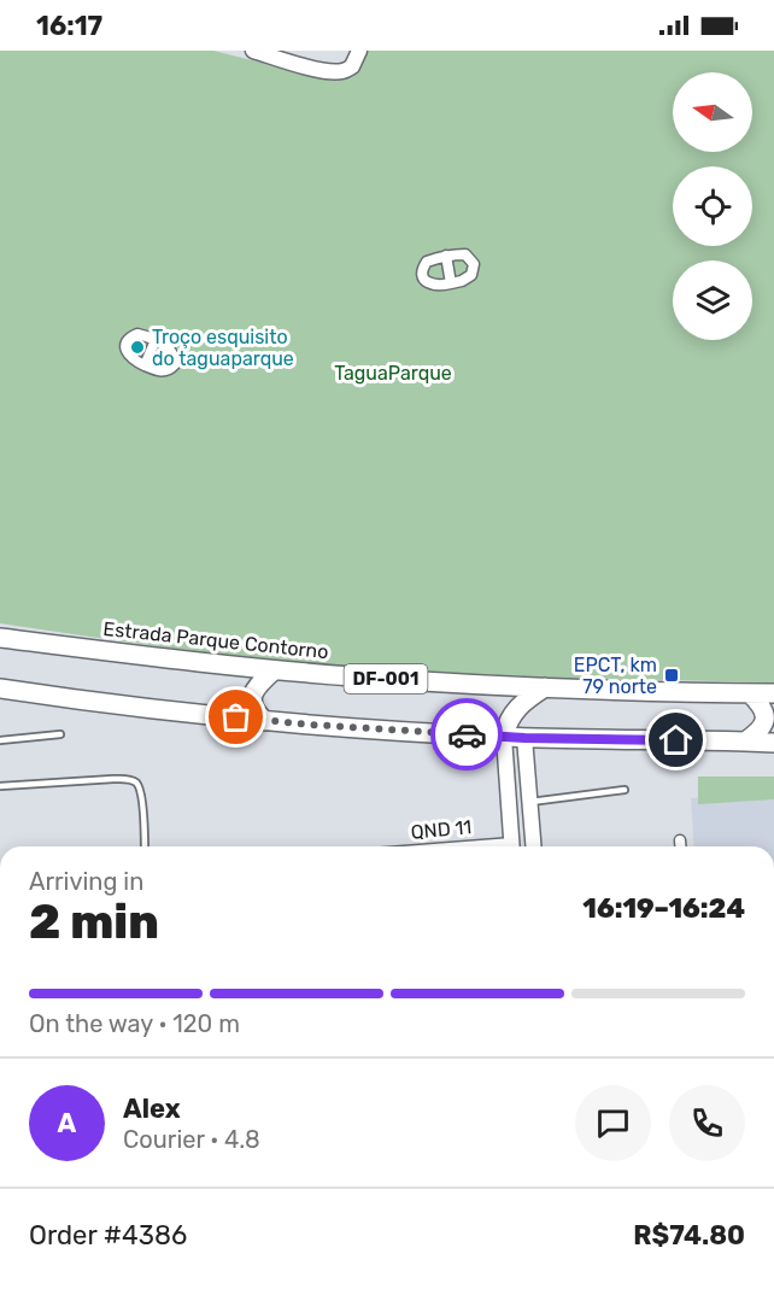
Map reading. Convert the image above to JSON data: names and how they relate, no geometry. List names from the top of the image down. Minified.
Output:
{"streets":{"highway":["Estrada Parque Contorno","DF-001"]},"parks":["TaguaParque"],"places":{"other":["Troço esquisito do taguaparque"],"transit":["EPCT, km 79 norte"]},"north":"left","page":{"status":"16:17","heading":["2 min","Arriving in","16:19–16:24"],"panel":["Alex","Courier · 4.8","Order #4386","R$74.80"],"bar":"On the way · 120 m","round":"A"}}
